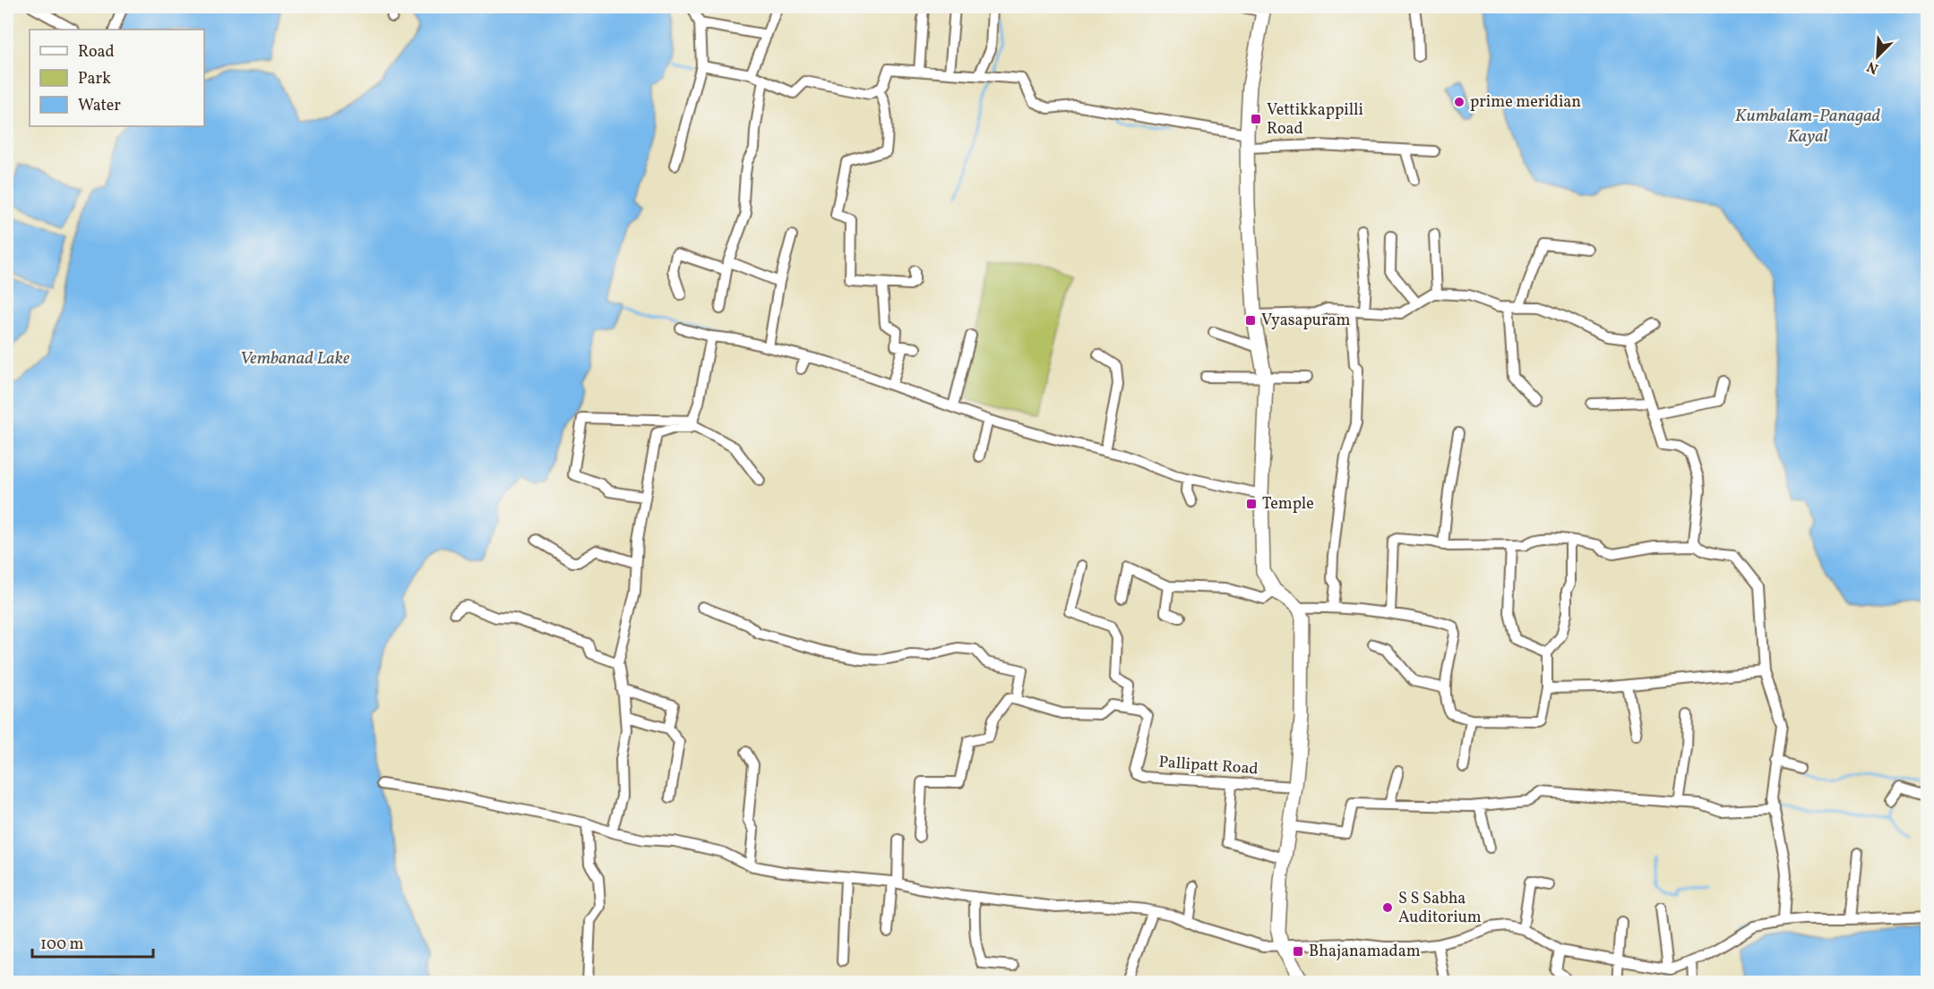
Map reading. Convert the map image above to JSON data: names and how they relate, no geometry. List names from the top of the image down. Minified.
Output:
{"streets":{"street":["Pallipatt Road"]},"water":["Kumbalam-Panagad Kayal","Vembanad Lake"],"places":{"other":["prime meridian","S S Sabha Auditorium"],"transit":["Vettikkappilli Road","Vyasapuram","Temple","Bhajanamadam"]},"legend":["Road","Park","Water"],"scale_bar":"100 m","north":"bottom left"}
